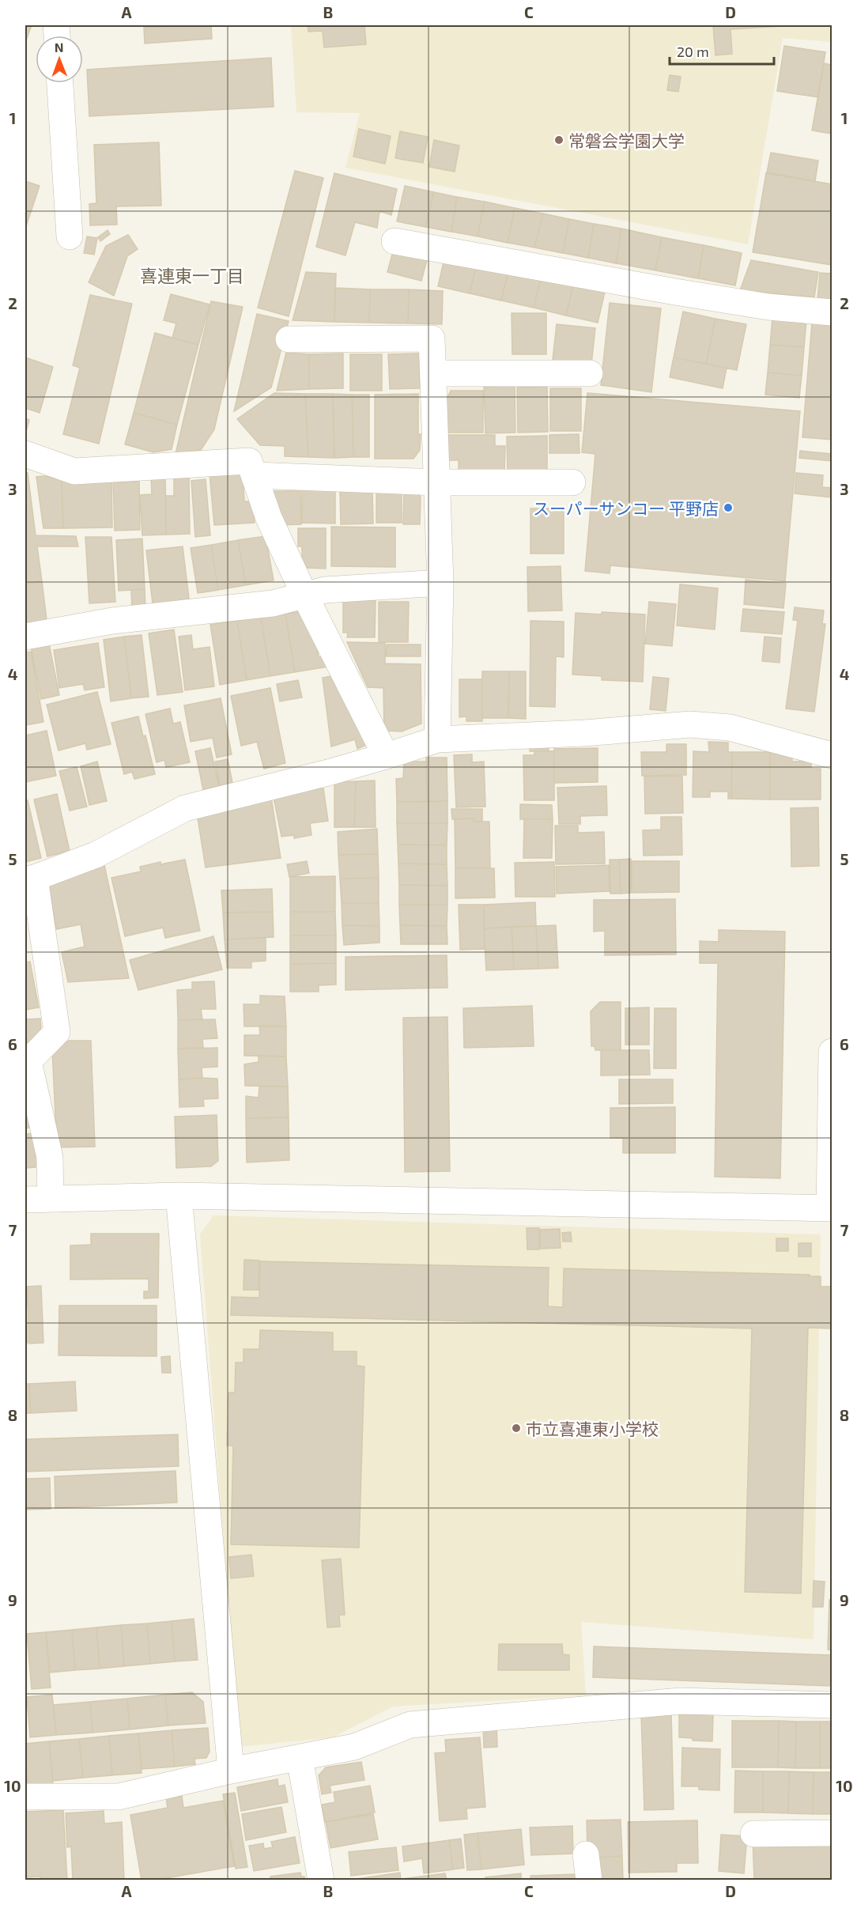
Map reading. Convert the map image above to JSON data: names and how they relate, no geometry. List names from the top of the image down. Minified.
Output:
{"districts":["喜連東一丁目"],"places":["常磐会学園大学","スーパーサンコー 平野店","市立喜連東小学校"],"scale_bar":"20 m","north":"top","grid":{"columns":["A","B","C","D"],"rows":["1","2","3","4","5","6","7","8","9","10"]}}
